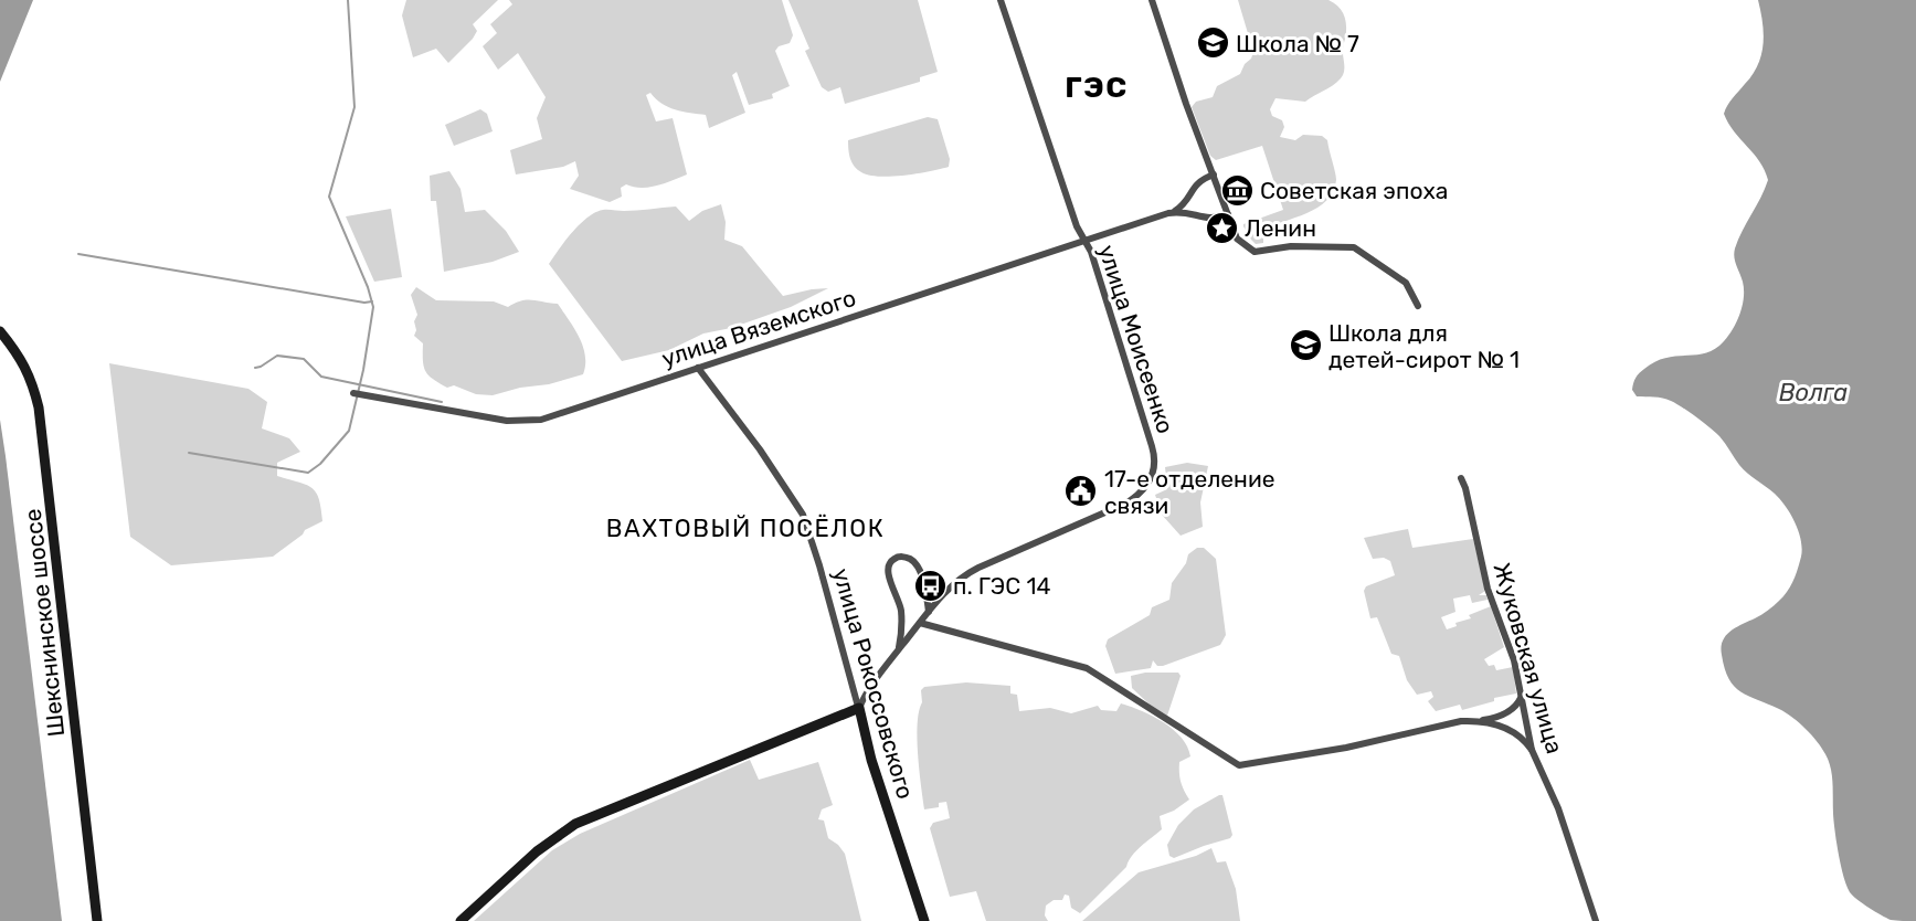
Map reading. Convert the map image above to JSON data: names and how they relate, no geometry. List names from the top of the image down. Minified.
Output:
{"streets":{"street":["улица Вяземского","улица Моисеенко","Шекснинское шоссе","Жуковская улица","улица Рокоссовского"]},"crossings":[["улица Вяземского","улица Моисеенко"],["улица Вяземского","улица Рокоссовского"],["улица Моисеенко","улица Рокоссовского"]],"districts":["ГЭС","ВАХТОВЫЙ ПОСЁЛОК"],"water":["Волга"],"places":{"school or university":["Школа № 7","Школа для детей-сирот № 1"],"museum":["Советская эпоха"],"place":["Ленин"],"public building":["17-е отделение связи"],"bus stop":["п. ГЭС 14"]}}
